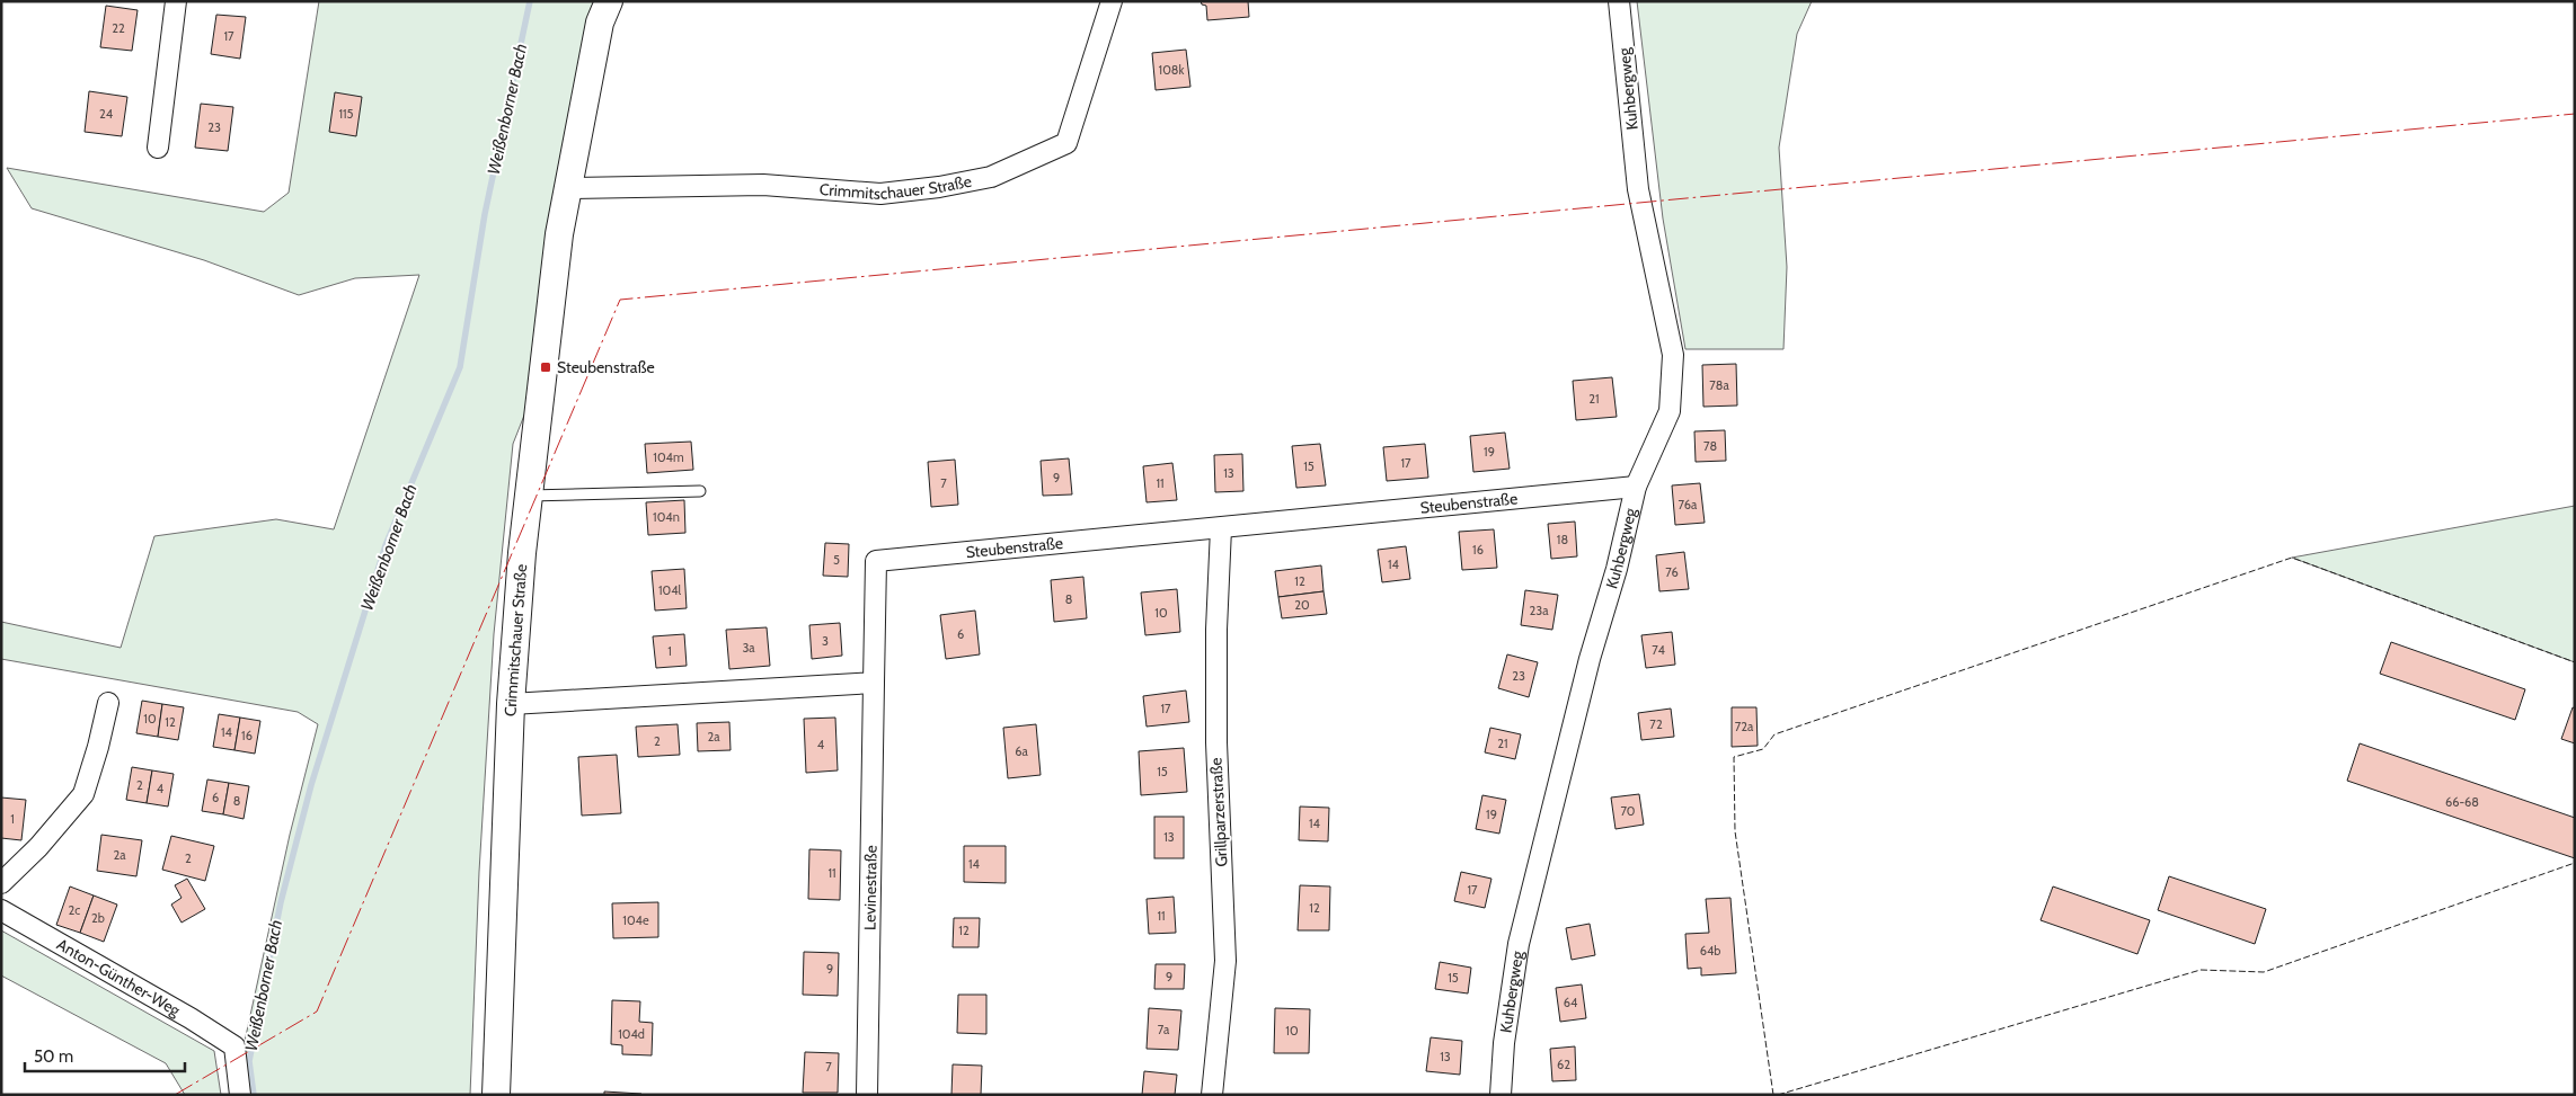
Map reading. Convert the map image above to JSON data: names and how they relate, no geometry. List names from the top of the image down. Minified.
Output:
{"streets":{"main road":["Crimmitschauer Straße"],"street":["Kuhbergweg","Steubenstraße","Grillparzerstraße","Levinestraße","Anton-Günther-Weg"]},"crossings":[["Kuhbergweg","Steubenstraße"],["Steubenstraße","Grillparzerstraße"],["Steubenstraße","Levinestraße"]],"water":["Weißenborner Bach"],"places":{"transit":["Steubenstraße"]},"house_numbers":["22","17","108k","24","115","23","78a","21","78","19","104m","17","15","13","9","7","11","76a","104n","18","16","5","14","76","12","104l","8","20","23a","10","6","3","3a","74","1","23","17","10","12","72","72a","14","16","2a","2","21","4","6a","15","2","4","6","8","66-68","70","19","1","14","13","2a","2","14","11","17","12","2c","11","2b","104e","12","64b","9","9","15","64","7a","10","104d","13","62","7"],"scale_bar":"50 m"}
